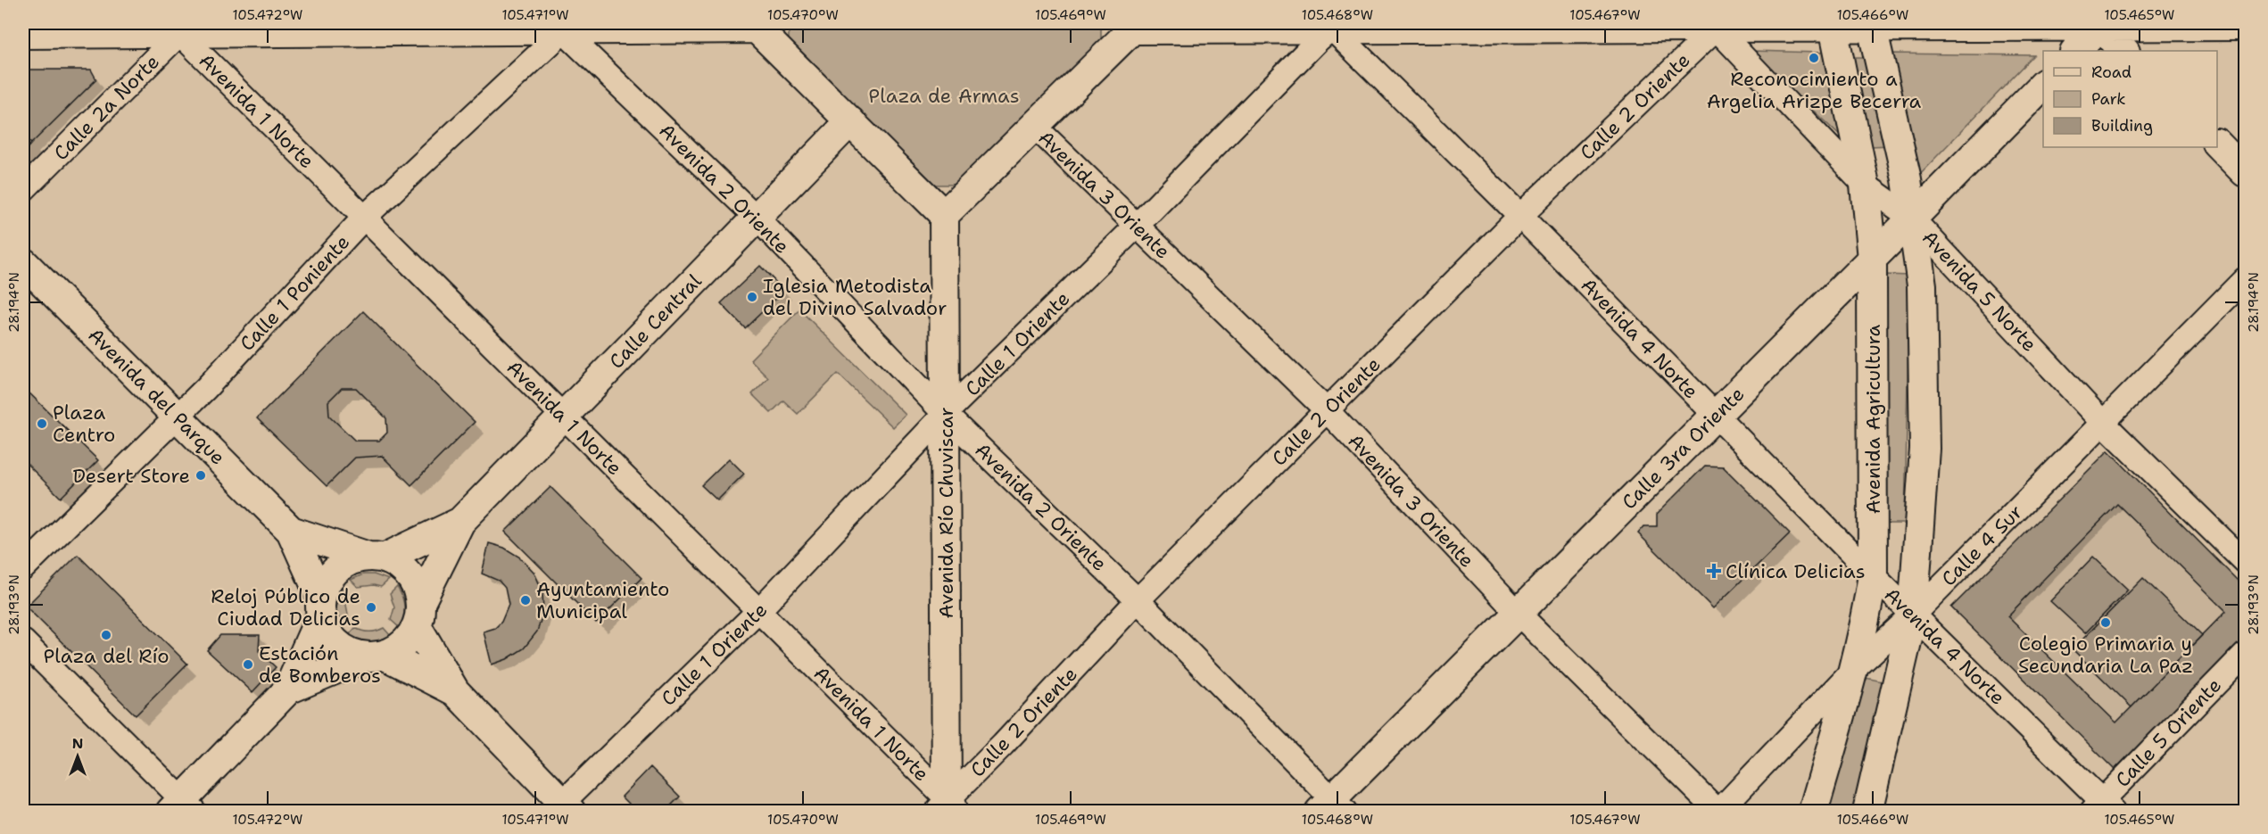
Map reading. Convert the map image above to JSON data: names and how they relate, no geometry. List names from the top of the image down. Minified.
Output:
{"streets":{"main road":["Calle Central","Avenida del Parque","Avenida Agricultura","Calle 3ra Oriente","Avenida Río Chuviscar"],"street":["Calle 2 Oriente","Calle 2a Norte","Avenida 1 Norte","Avenida 2 Oriente","Avenida 3 Oriente","Avenida 5 Norte","Calle 1 Poniente","Avenida 4 Norte","Calle 1 Oriente","Calle 4 Sur","Calle 5 Oriente"]},"crossings":[["Calle 2 Oriente","Avenida 1 Norte"],["Calle 2 Oriente","Avenida 2 Oriente"],["Calle 2 Oriente","Avenida 3 Oriente"],["Calle 2 Oriente","Avenida 5 Norte"],["Calle 2 Oriente","Avenida 4 Norte"],["Calle 2 Oriente","Avenida Río Chuviscar"],["Calle 2a Norte","Avenida 1 Norte"],["Avenida 1 Norte","Calle 1 Poniente"],["Avenida 1 Norte","Calle Central"],["Avenida 1 Norte","Calle 1 Oriente"],["Avenida 1 Norte","Avenida Río Chuviscar"],["Avenida 2 Oriente","Calle 1 Poniente"],["Avenida 2 Oriente","Calle Central"],["Avenida 2 Oriente","Calle 1 Oriente"],["Avenida 2 Oriente","Calle 3ra Oriente"],["Avenida 2 Oriente","Avenida Río Chuviscar"],["Avenida 3 Oriente","Calle 1 Oriente"],["Avenida 3 Oriente","Calle 3ra Oriente"],["Avenida 3 Oriente","Calle 4 Sur"],["Avenida 5 Norte","Avenida Agricultura"],["Avenida 5 Norte","Calle 3ra Oriente"],["Avenida 5 Norte","Calle 4 Sur"],["Calle 1 Poniente","Avenida del Parque"],["Avenida 4 Norte","Calle 1 Oriente"],["Avenida 4 Norte","Avenida Agricultura"],["Avenida 4 Norte","Calle 3ra Oriente"],["Avenida 4 Norte","Calle 4 Sur"],["Avenida 4 Norte","Calle 5 Oriente"],["Calle 1 Oriente","Avenida Río Chuviscar"],["Avenida Agricultura","Calle 3ra Oriente"],["Avenida Agricultura","Calle 4 Sur"]],"parks":["Plaza de Armas"],"places":{"other":["Reconocimiento a Argelia Arizpe Becerra","Iglesia Metodista del Divino Salvador","Plaza Centro","Desert Store","Ayuntamiento Municipal","Reloj Público de Ciudad Delicias","Colegio Primaria y Secundaria La Paz","Plaza del Río","Estación de Bomberos"],"health":["Clínica Delicias"]},"legend":["Road","Park","Building"],"north":"top","coordinates":["105.472°W","105.471°W","105.470°W","105.469°W","105.468°W","105.467°W","105.466°W","105.465°W","28.194°N","28.193°N"]}
